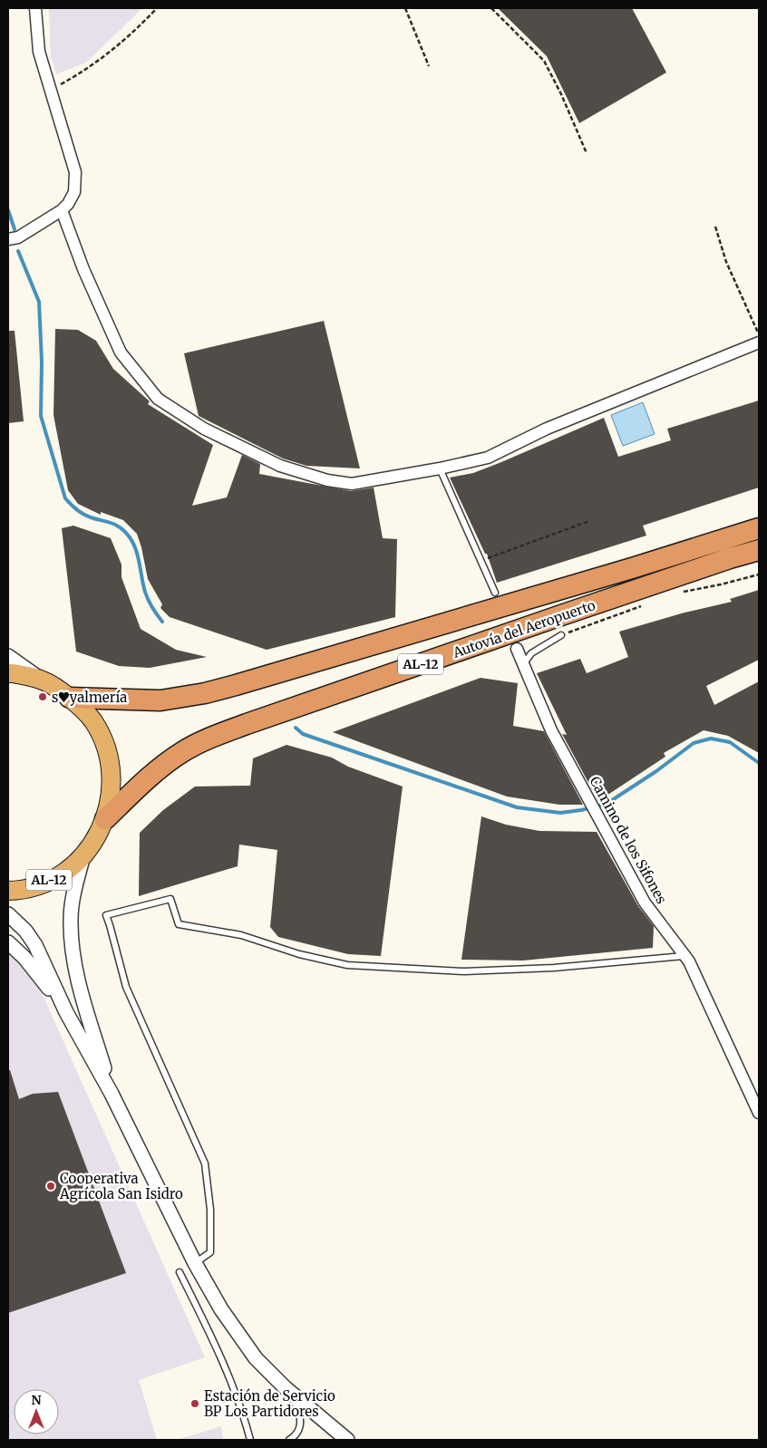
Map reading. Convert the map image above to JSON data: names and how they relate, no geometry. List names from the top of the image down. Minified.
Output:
{"streets":{"highway":["Autovía del Aeropuerto","AL-12"],"street":["Camino de los Sifones"]},"crossings":[["Autovía del Aeropuerto","AL-12"]],"places":["s♥yalmería","Cooperativa Agrícola San Isidro","Estación de Servicio BP Los Partidores"],"north":"top"}
